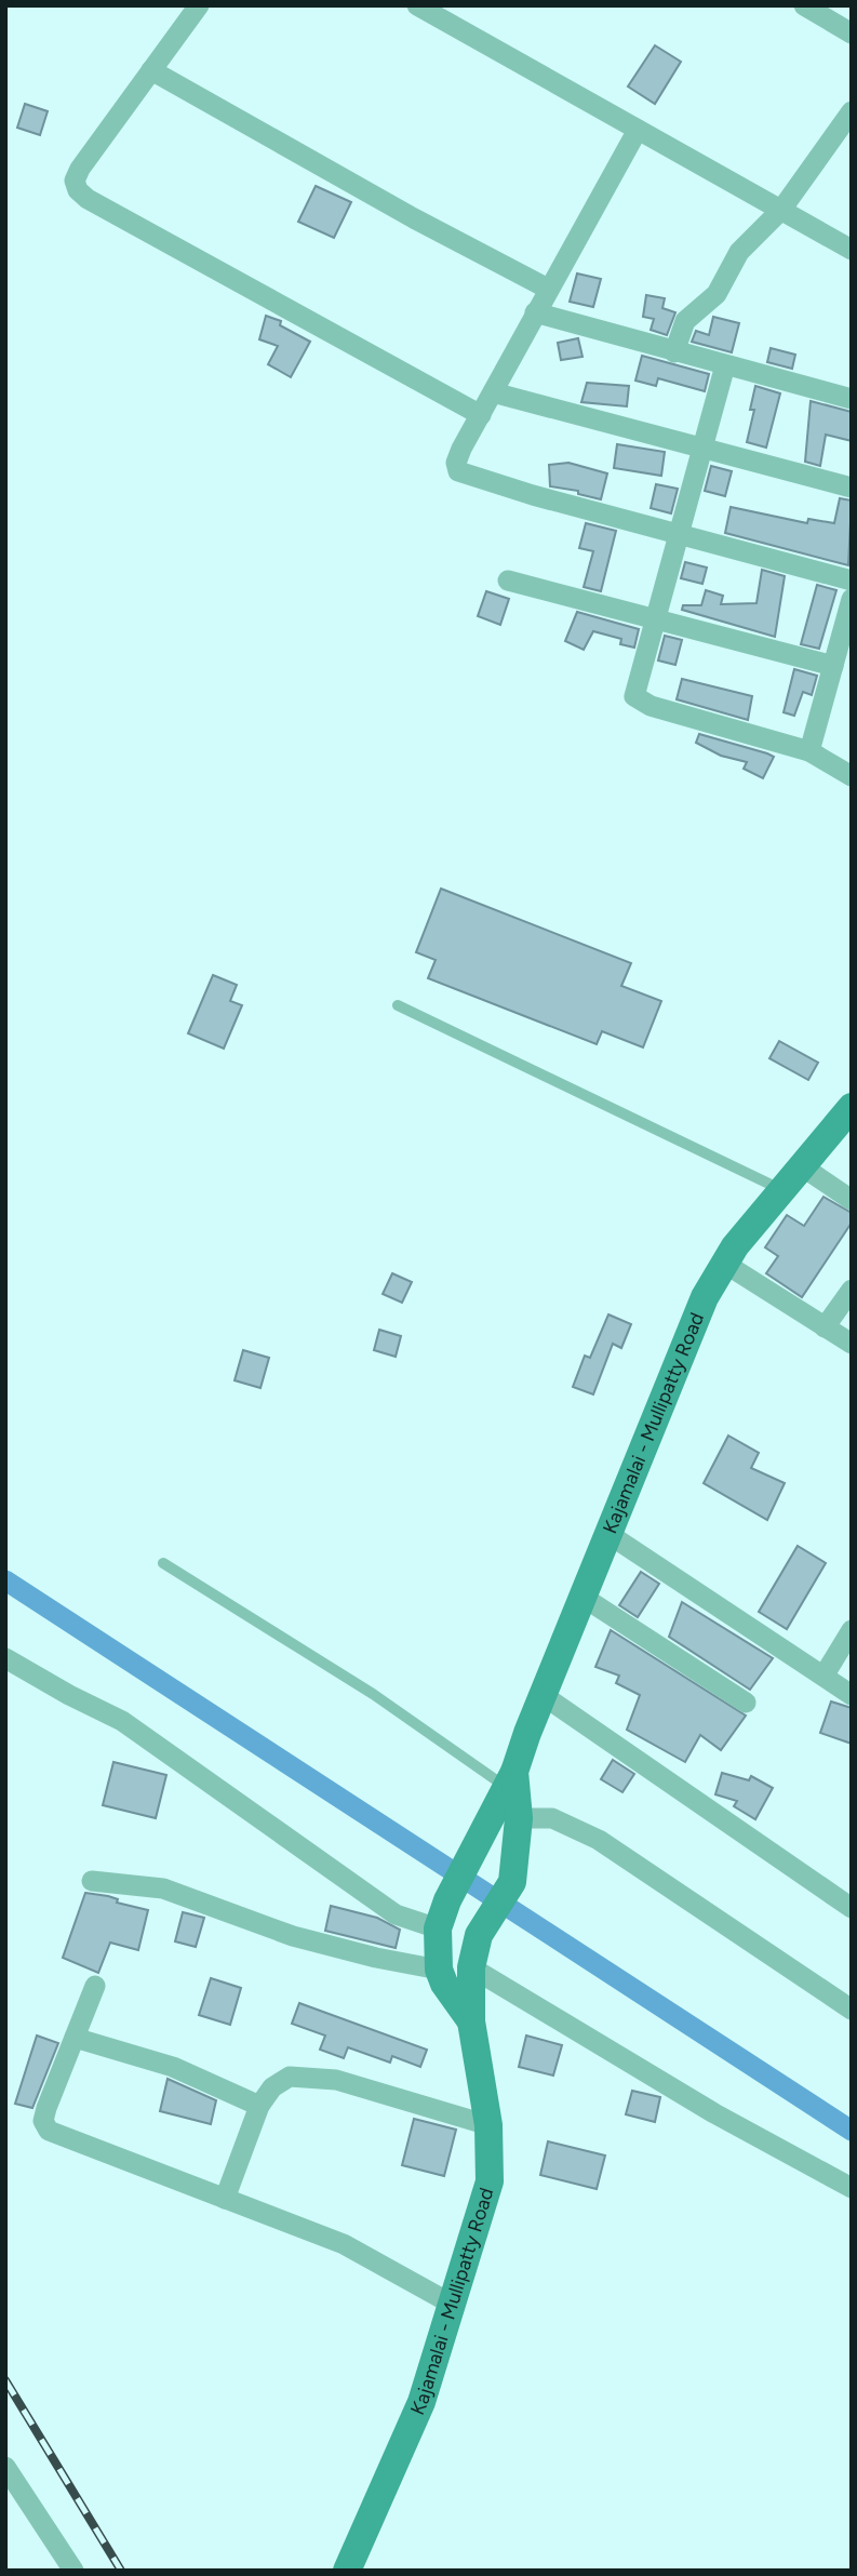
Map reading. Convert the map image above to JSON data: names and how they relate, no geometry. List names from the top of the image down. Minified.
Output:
{"streets":{"main road":["Kajamalai - Mullipatty Road"]}}
